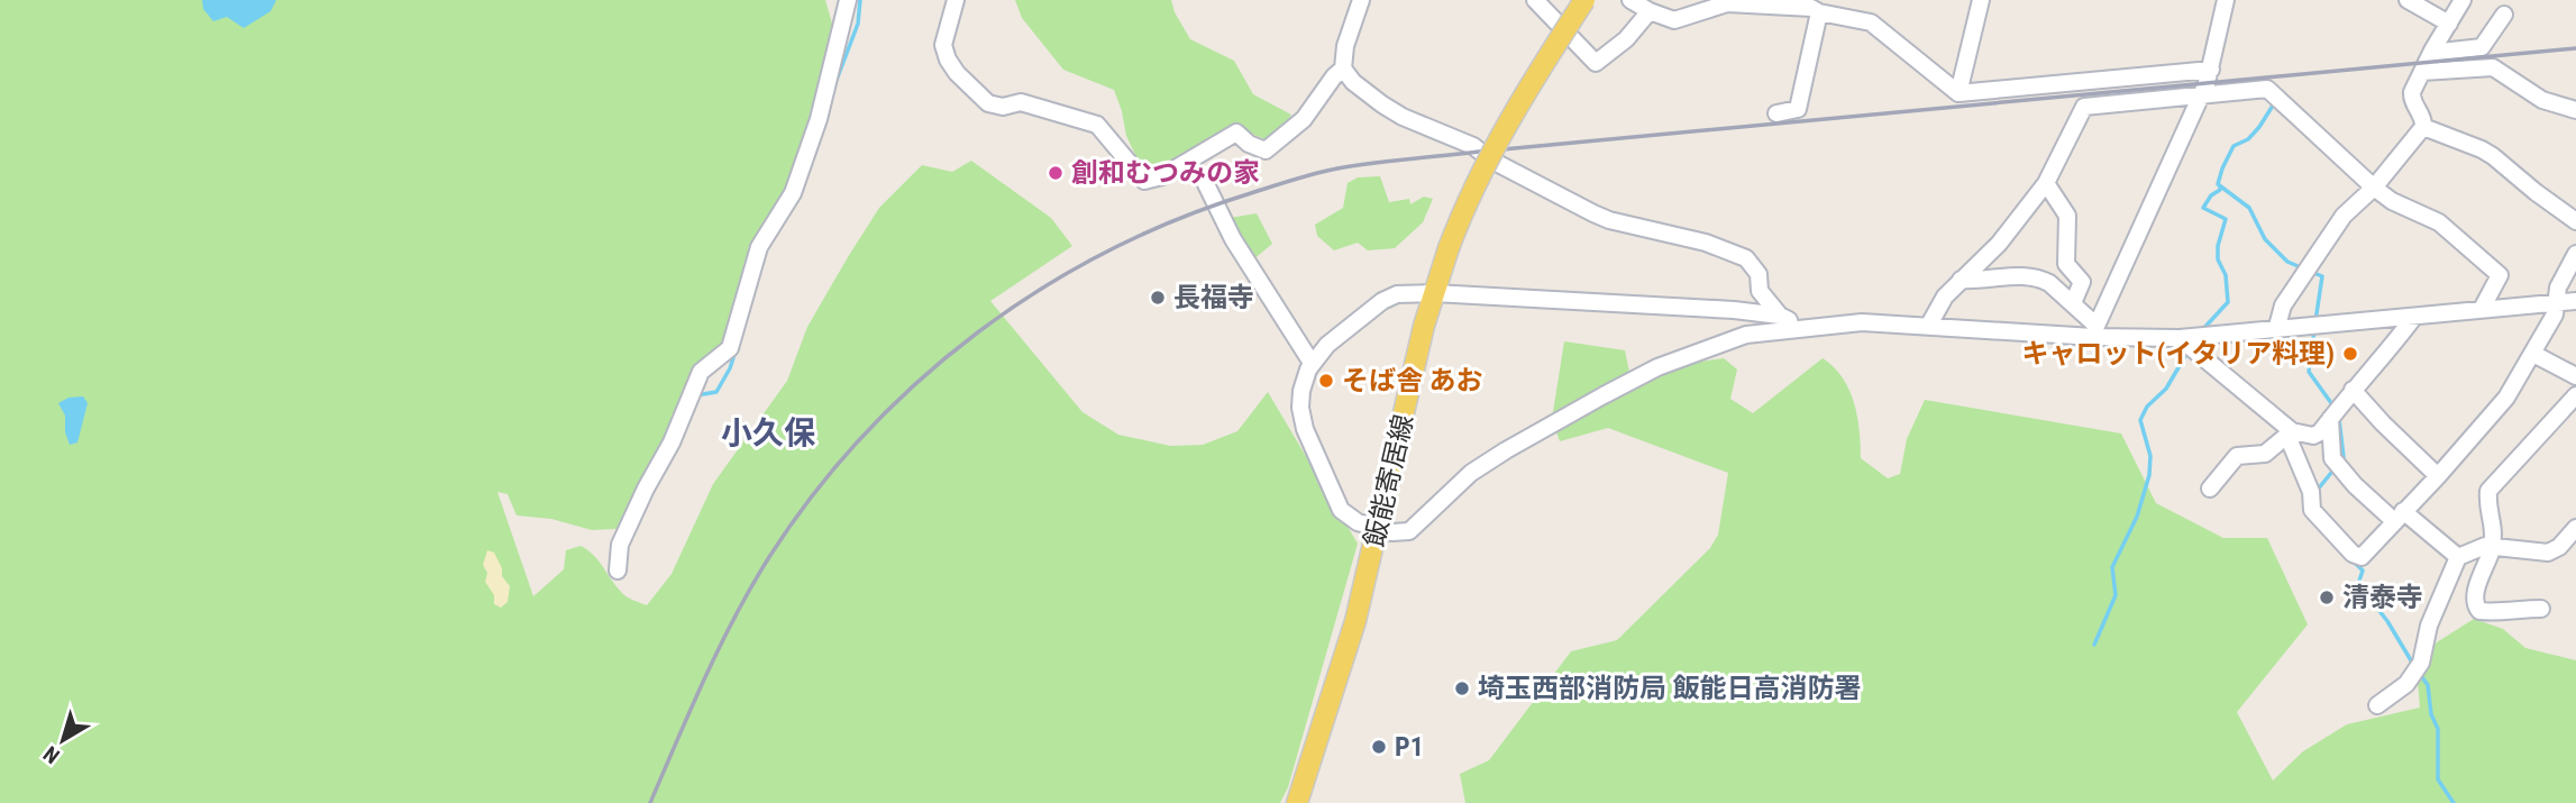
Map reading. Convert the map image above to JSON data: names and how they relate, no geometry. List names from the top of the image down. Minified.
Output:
{"streets":{"main road":["飯能寄居線"]},"districts":["小久保"],"places":["創和むつみの家","長福寺","キャロット(イタリア料理)","そば舎 あお","清泰寺","埼玉西部消防局 飯能日高消防署","P1"],"north":"bottom left"}
